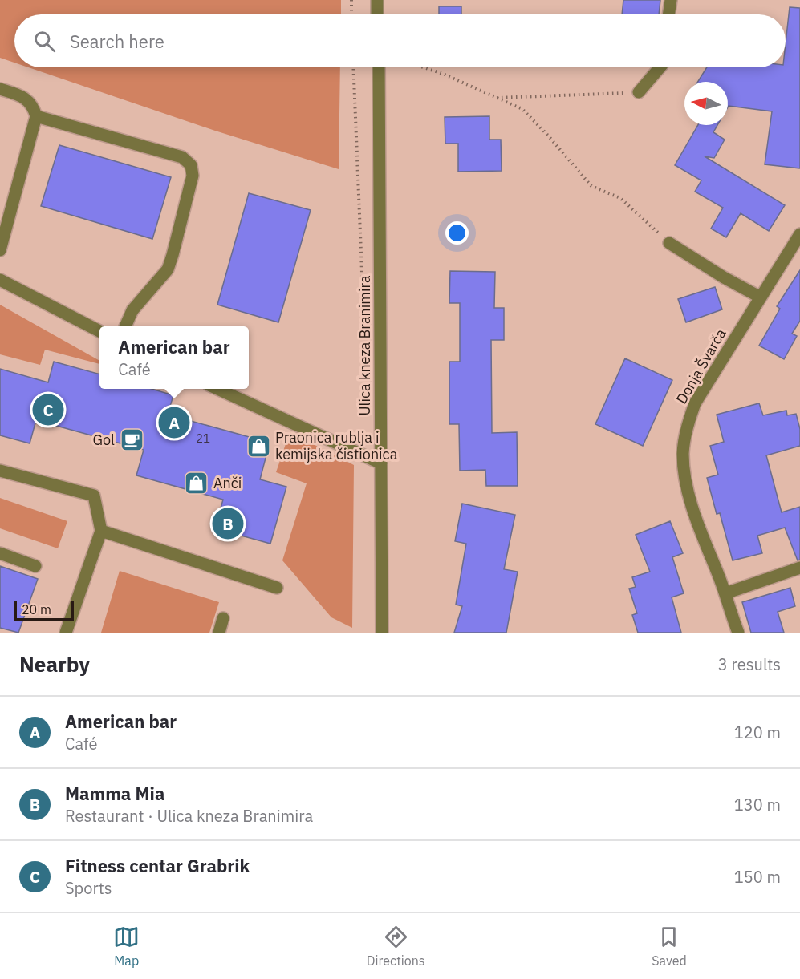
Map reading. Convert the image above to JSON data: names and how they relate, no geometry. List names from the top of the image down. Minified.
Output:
{"streets":{"street":["Ulica kneza Branimira","Donja Švarča"]},"places":{"cafe":["Gol"],"shop":["Praonica rublja i kemijska čistionica","Anči"]},"house_numbers":["21"],"scale_bar":"20 m","north":"left","page":{"search":"Search here","popup":["American bar","Café"],"pins":["C","A","B"],"scale":"20 m","heading":["Nearby","3 results"],"list":[{"mark":"A","name":"American bar","note":"Café","value":"120 m"},{"mark":"B","name":"Mamma Mia","note":"Restaurant · Ulica kneza Branimira","value":"130 m"},{"mark":"C","name":"Fitness centar Grabrik","note":"Sports","value":"150 m"}],"nav":["Map","Directions","Saved"]}}
